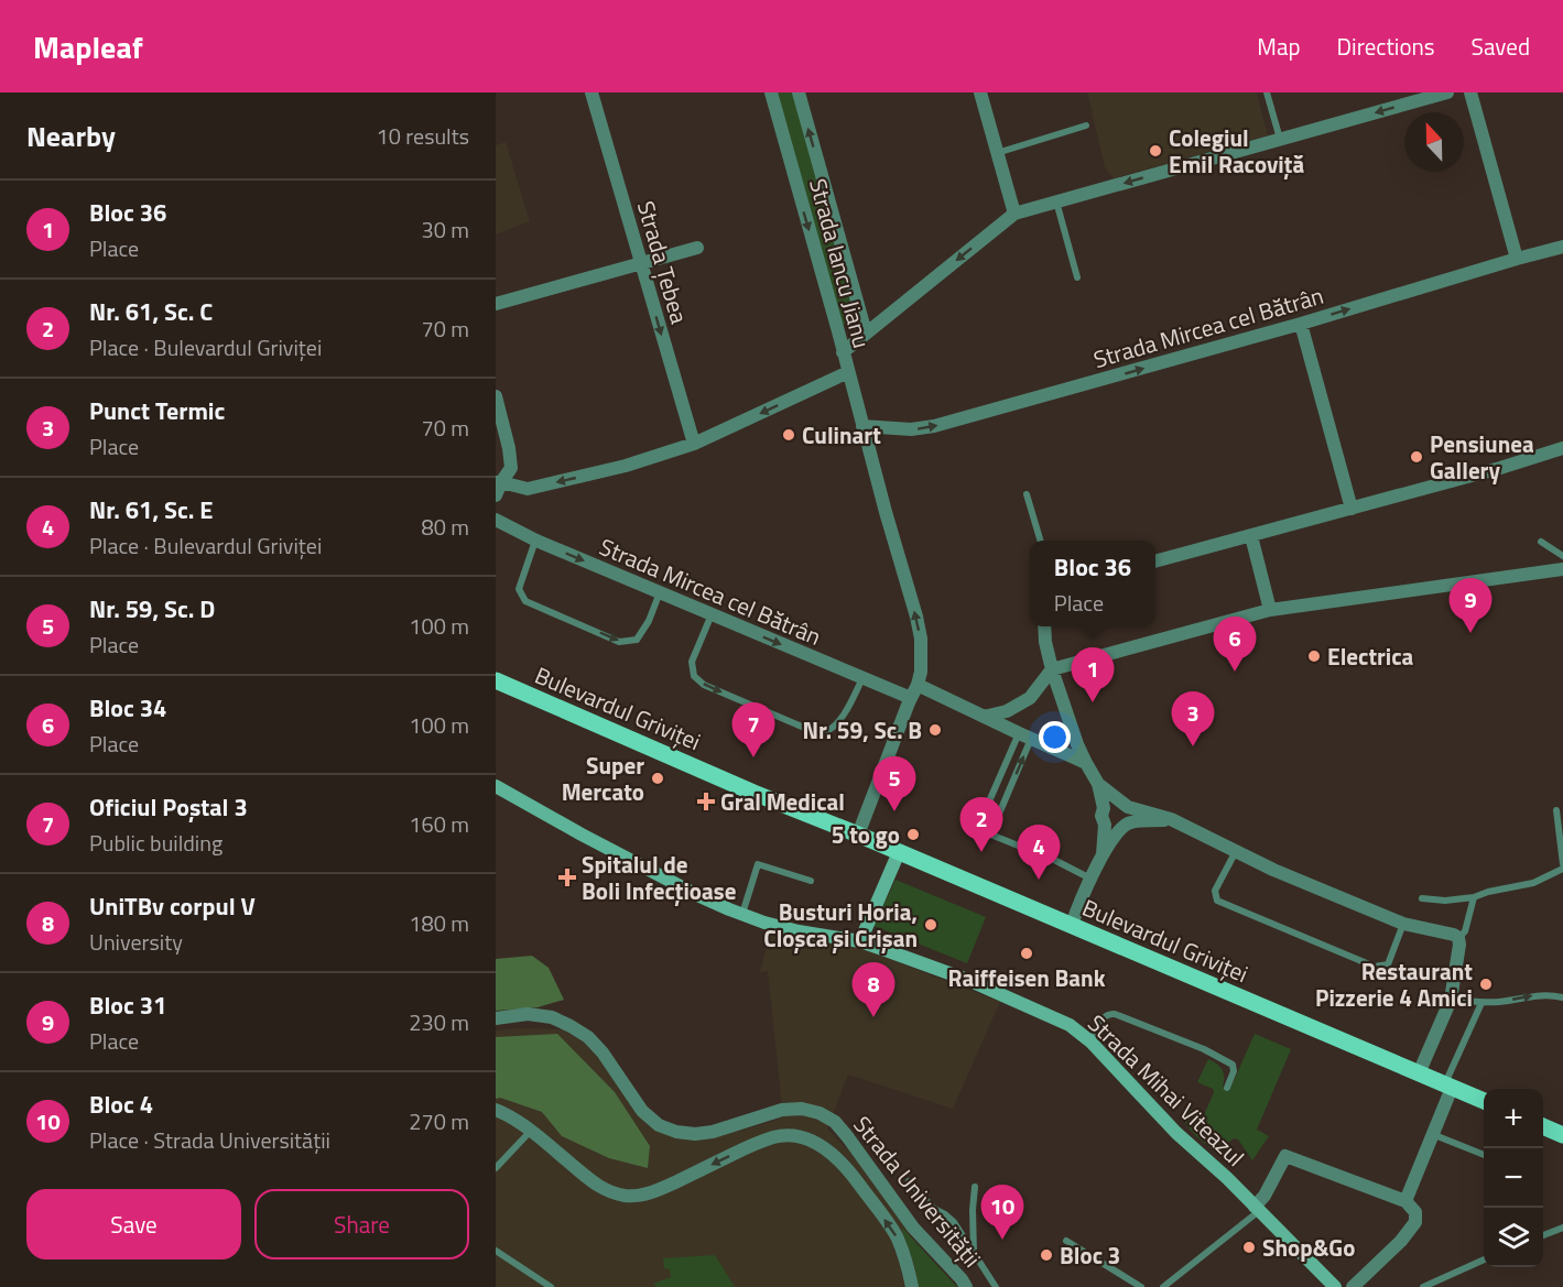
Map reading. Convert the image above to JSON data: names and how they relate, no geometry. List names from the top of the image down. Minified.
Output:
{"streets":{"main road":["Bulevardul Griviței"],"street":["Strada Țebea","Strada Iancu Jianu","Strada Mircea cel Bătrân","Strada Mihai Viteazul","Strada Universității"]},"crossings":[["Strada Iancu Jianu","Strada Mircea cel Bătrân"]],"one_way":["Strada Țebea","Strada Mircea cel Bătrân","Strada Universității"],"places":{"other":["Colegiul Emil Racoviță","Culinart","Pensiunea Gallery","Electrica","Nr. 59, Sc. B","Super Mercato","5 to go","Busturi Horia, Cloșca și Crișan","Raiffeisen Bank","Restaurant Pizzerie 4 Amici","Shop&Go","Bloc 3"],"health":["Gral Medical","Spitalul de Boli Infecțioase"]},"north":"top","page":{"header":"Mapleaf","nav":["Map","Directions","Saved"],"heading":["Nearby","10 results"],"list":[{"mark":"1","name":"Bloc 36","note":"Place","value":"30 m"},{"mark":"2","name":"Nr. 61, Sc. C","note":"Place · Bulevardul Griviței","value":"70 m"},{"mark":"3","name":"Punct Termic","note":"Place","value":"70 m"},{"mark":"4","name":"Nr. 61, Sc. E","note":"Place · Bulevardul Griviței","value":"80 m"},{"mark":"5","name":"Nr. 59, Sc. D","note":"Place","value":"100 m"},{"mark":"6","name":"Bloc 34","note":"Place","value":"100 m"},{"mark":"7","name":"Oficiul Poștal 3","note":"Public building","value":"160 m"},{"mark":"8","name":"UniTBv corpul V","note":"University","value":"180 m"},{"mark":"9","name":"Bloc 31","note":"Place","value":"230 m"},{"mark":"10","name":"Bloc 4","note":"Place · Strada Universității","value":"270 m"}],"popup":["Bloc 36","Place"],"pins":["9","6","1","3","7","5","2","4","8","10"],"map_buttons":["+","−"],"buttons":["Save","Share"]}}
